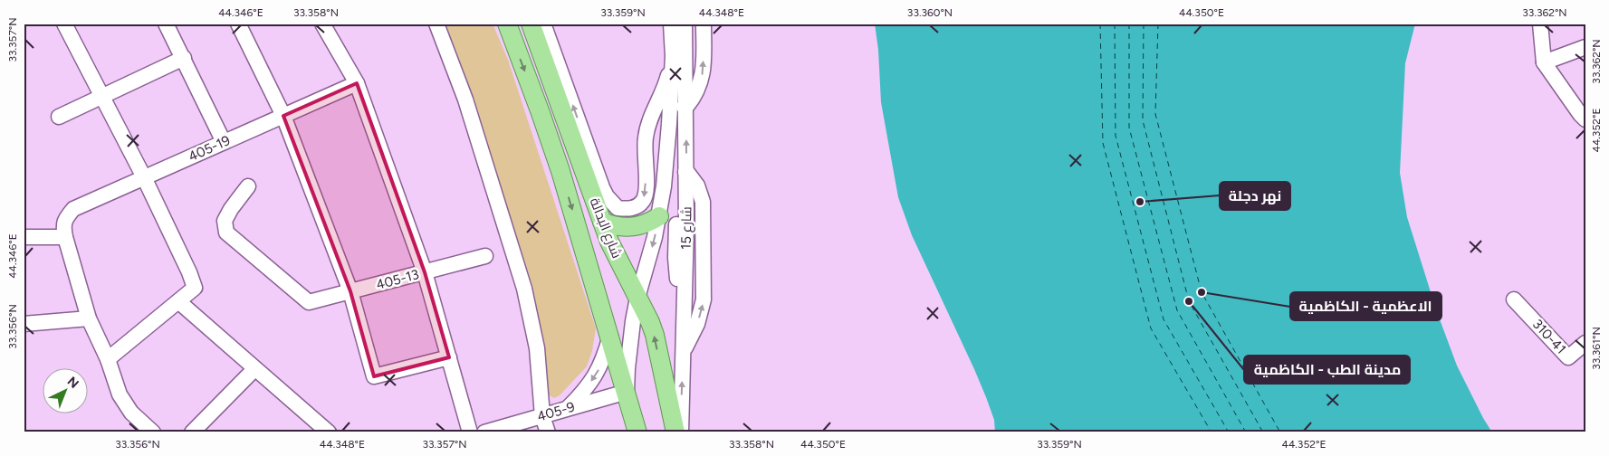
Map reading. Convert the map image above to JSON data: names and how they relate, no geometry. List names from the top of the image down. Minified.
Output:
{"streets":{"main road":["شارع البدالة"],"street":["405-19","شارع 15","405-13","310-41","405-9"]},"crossings":[["شارع البدالة","شارع 15"],["شارع البدالة","405-9"],["شارع 15","405-9"]],"places":["نهر دجلة","الاعظمية - الكاظمية","مدينة الطب - الكاظمية"],"north":"top right","coordinates":["44.346°E","33.358°N","33.359°N","44.348°E","33.360°N","44.350°E","33.362°N","33.357°N","44.352°E","33.356°N","33.361°N"]}
